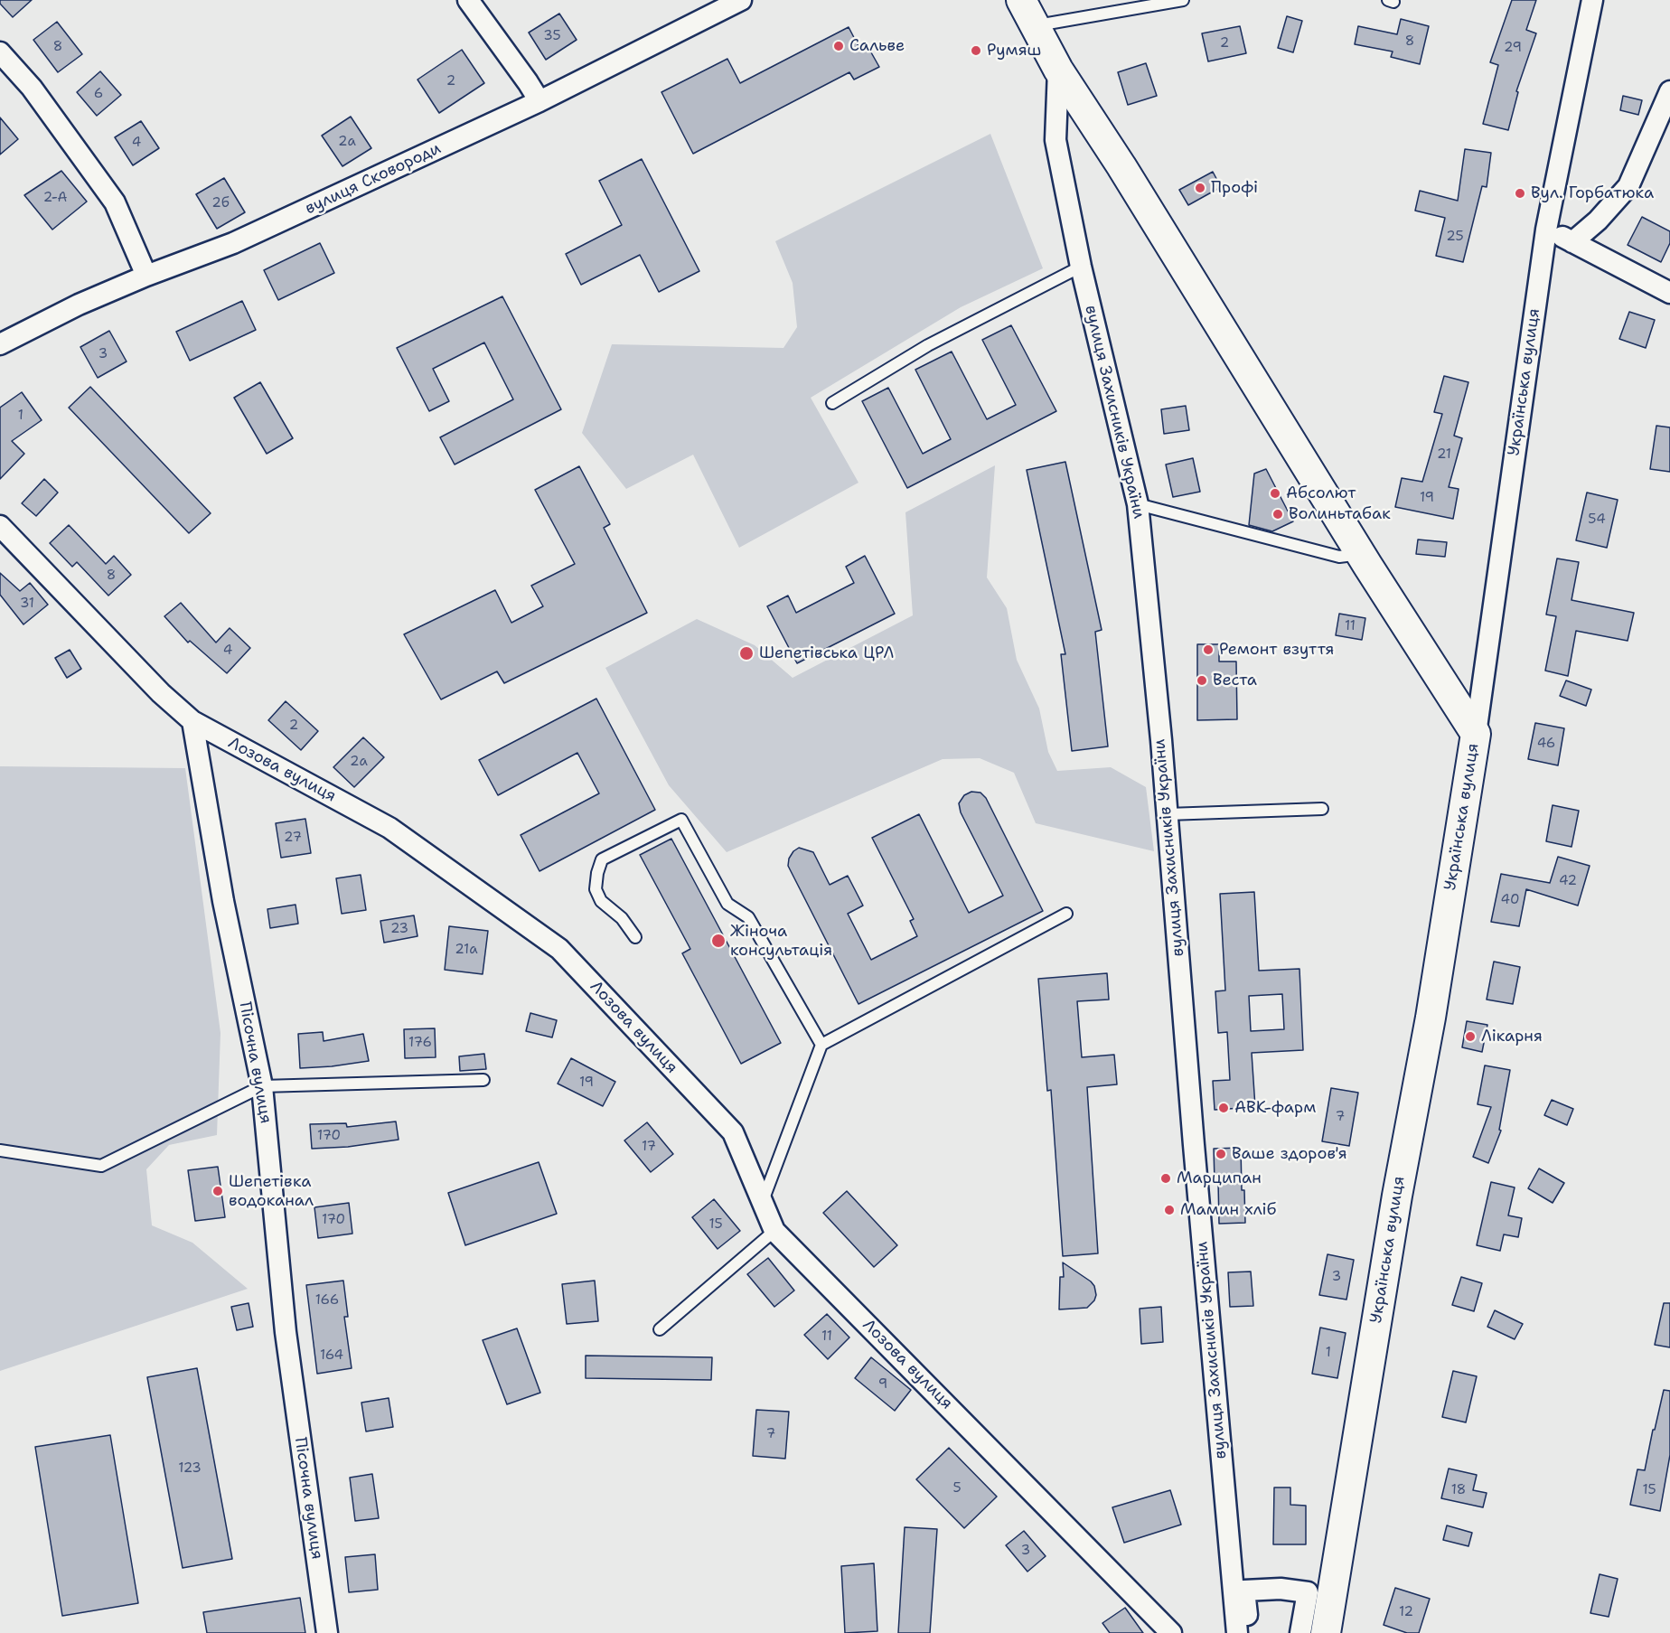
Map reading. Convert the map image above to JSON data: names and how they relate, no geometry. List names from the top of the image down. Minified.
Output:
{"streets":{"main road":["Українська вулиця"],"street":["вулиця Сковороди","вулиця Захисників України","Лозова вулиця","Пісочна вулиця"]},"crossings":[["Лозова вулиця","Пісочна вулиця"]],"places":["Сальве","Румяш","Профі","Вул. Горбатюка","Абсолют","Волиньтабак","Ремонт взуття","Шепетівська ЦРЛ","Веста","Жіноча консультація","Лікарня","АВК-фарм","Ваше здоров'я","Марципан","Шепетівка водоканал","Мамин хліб"],"house_numbers":["35","8","2","8","29","2","6","2а","4","2-А","2б","25","3","1","21","19","54","8","31","11","4","2","46","2а","27","42","40","23","21а","176","19","7","170","17","170","15","3","166","11","1","164","9","7","123","5","18","15","3","12"]}
